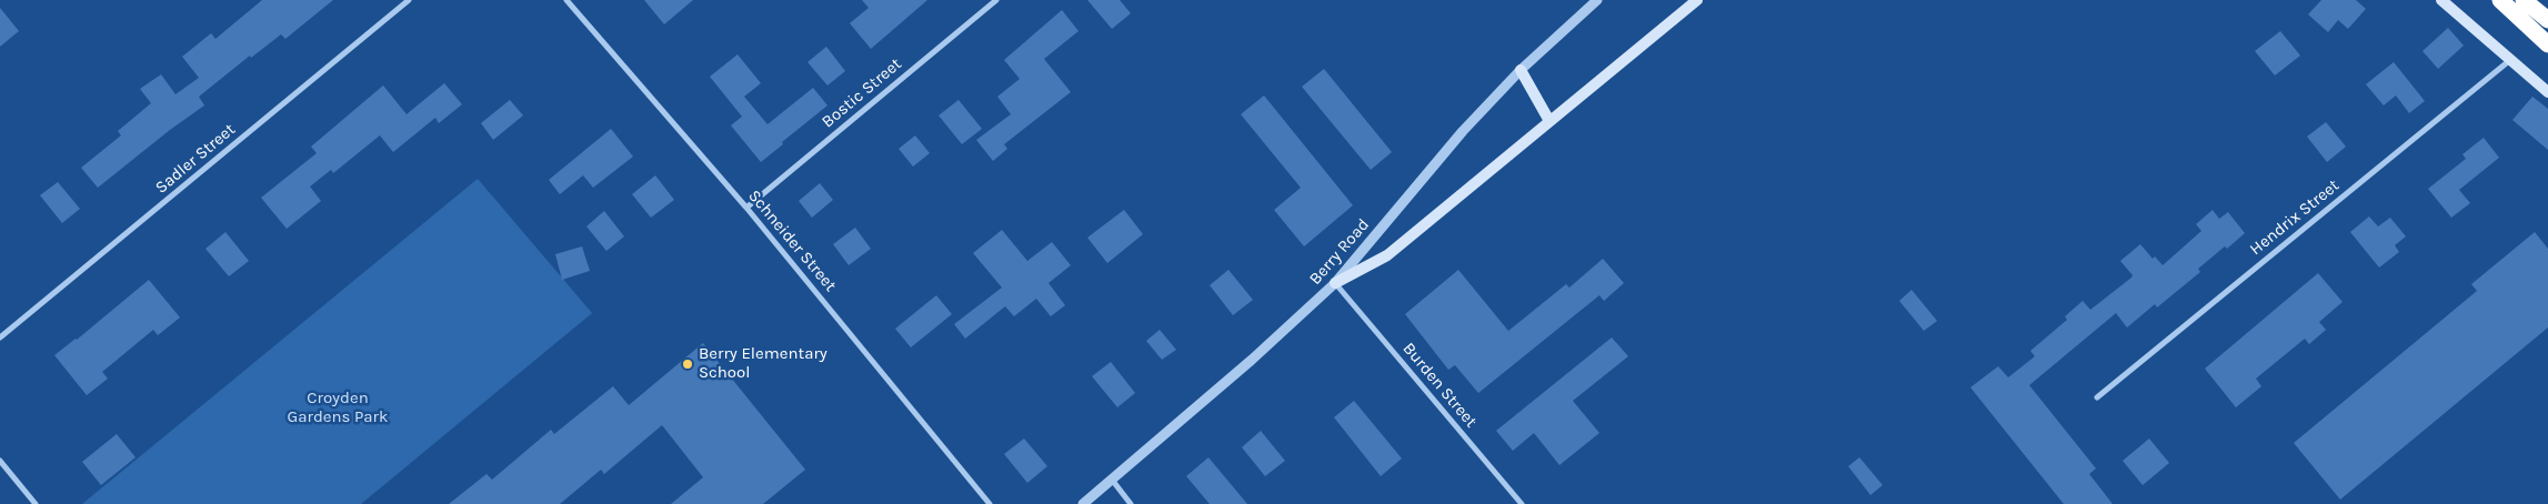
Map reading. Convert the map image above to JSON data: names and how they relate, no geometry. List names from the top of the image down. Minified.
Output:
{"streets":{"street":["Bostic Street","Sadler Street","Hendrix Street","Schneider Street","Berry Road","Burden Street"]},"crossings":[["Bostic Street","Schneider Street"],["Berry Road","Burden Street"]],"parks":["Croyden Gardens Park"],"places":["Berry Elementary School"]}
